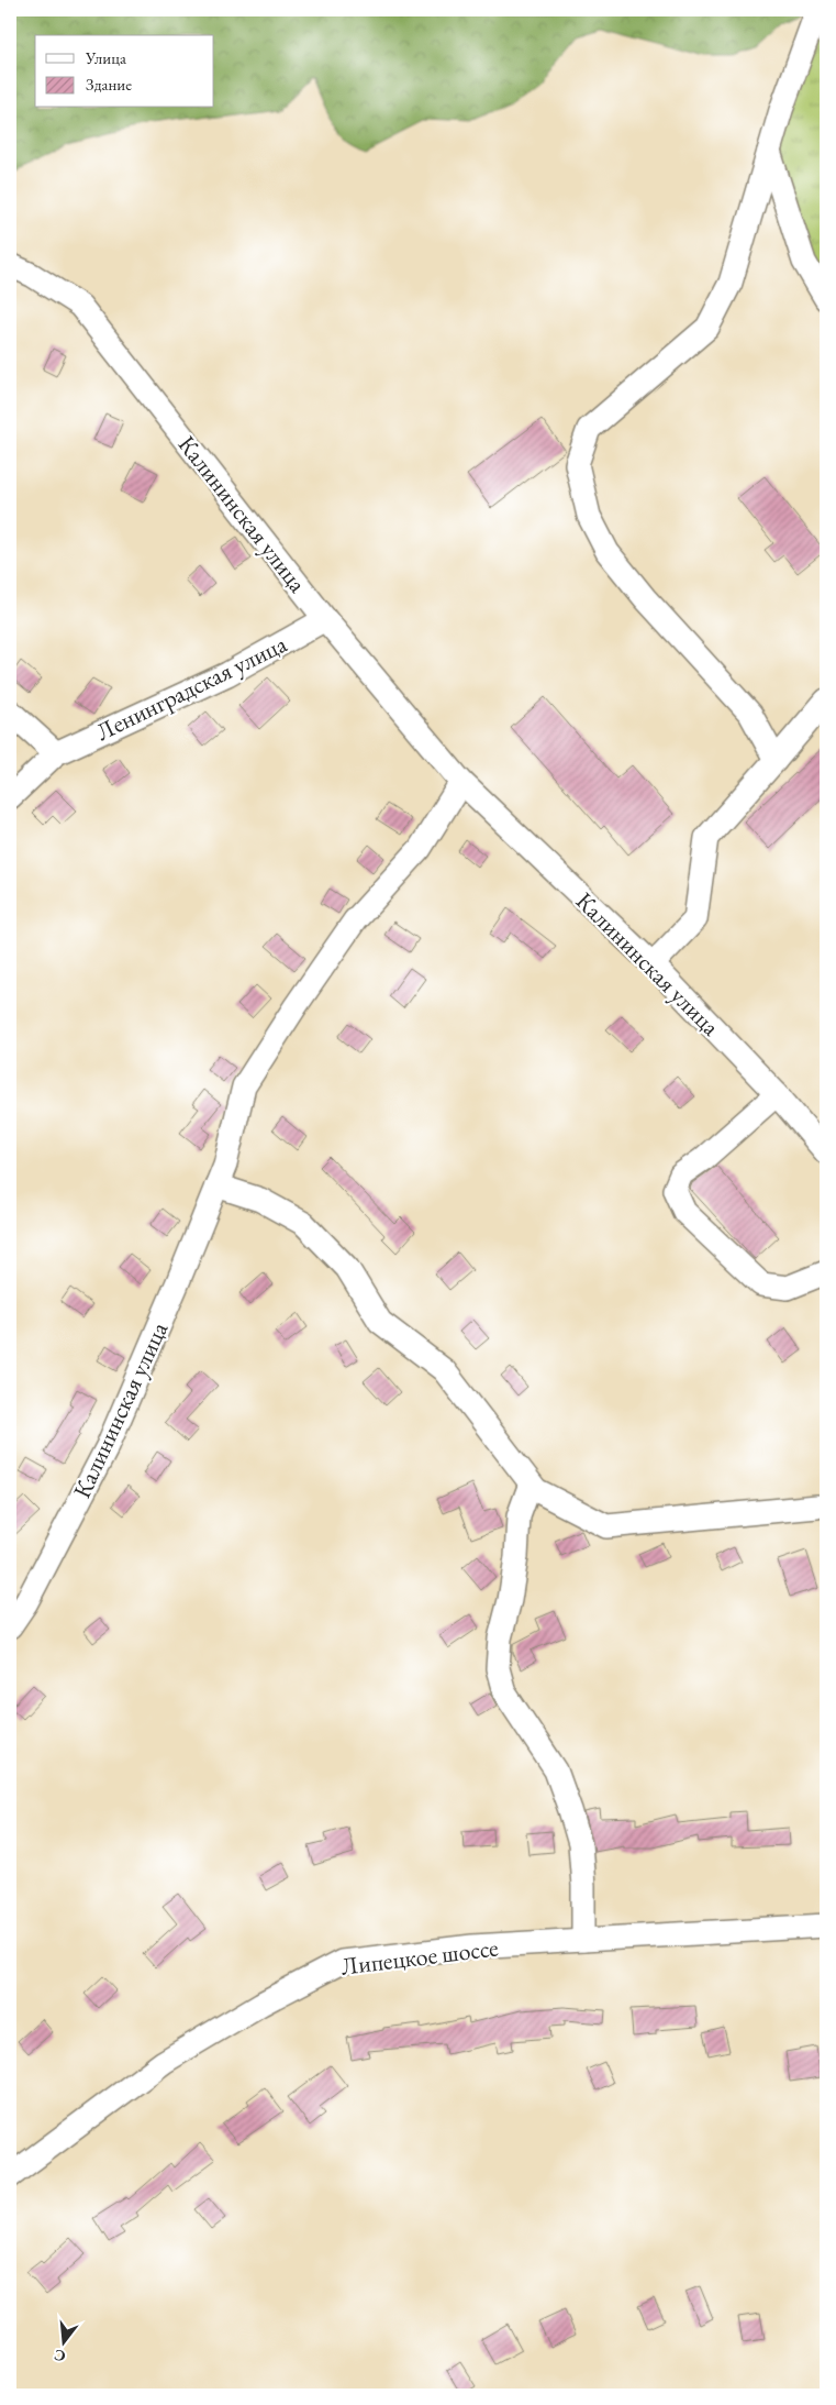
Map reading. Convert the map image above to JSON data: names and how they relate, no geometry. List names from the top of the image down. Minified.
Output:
{"streets":{"street":["Калининская улица","Ленинградская улица","Липецкое шоссе"]},"crossings":[["Калининская улица","Ленинградская улица"]],"legend":["Улица","Здание"],"north":"bottom"}
